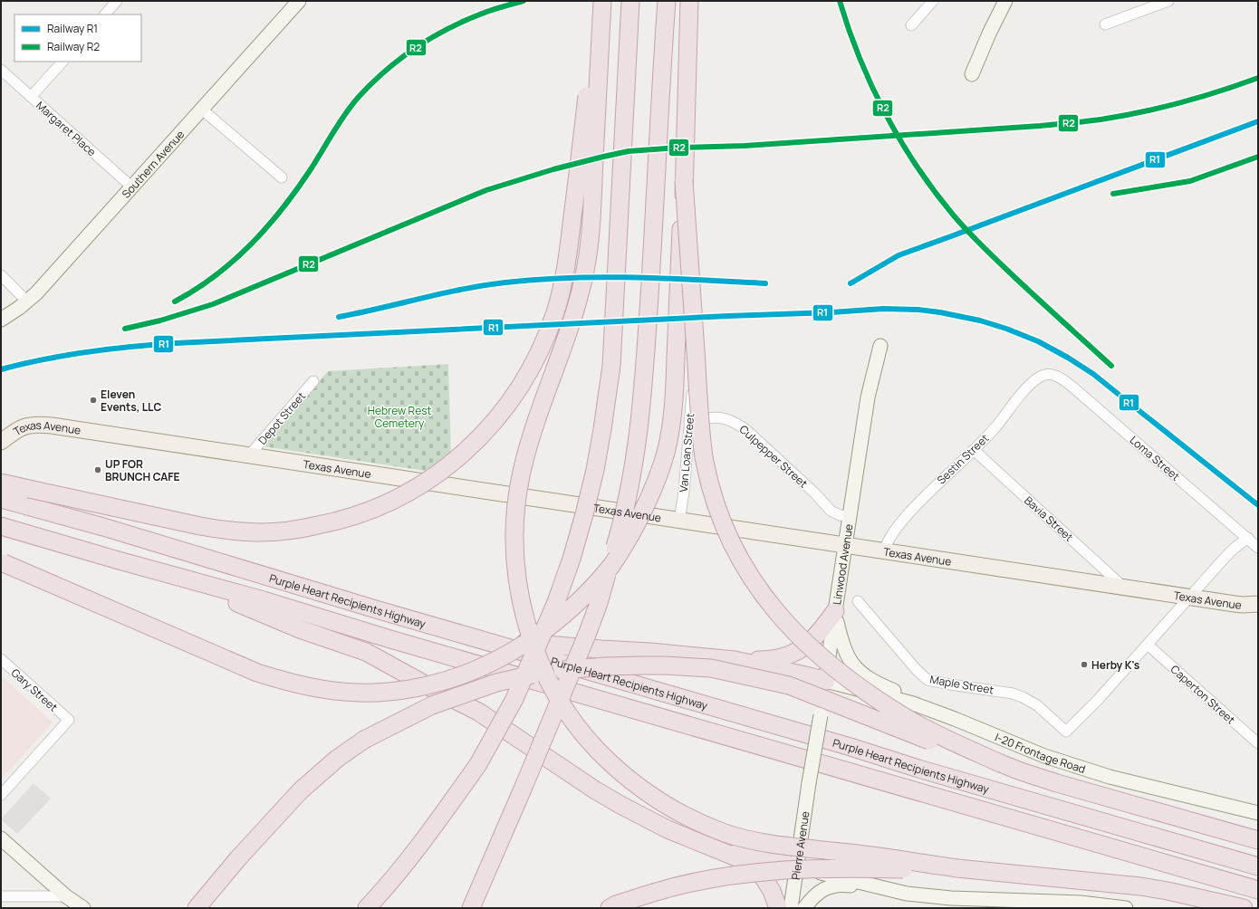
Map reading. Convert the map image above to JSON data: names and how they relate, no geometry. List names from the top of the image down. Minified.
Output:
{"streets":{"highway":["Purple Heart Recipients Highway"],"main road":["Southern Avenue","Texas Avenue","Linwood Avenue","I-20 Frontage Road","Pierre Avenue"],"street":["Margaret Place","Depot Street","Van Loan Street","Culpepper Street","Loma Street","Sestin Street","Bavia Street","Maple Street","Gary Street","Caperton Street"]},"crossings":[["Margaret Place","Southern Avenue"],["Depot Street","Texas Avenue"],["Texas Avenue","Van Loan Street"],["Texas Avenue","Sestin Street"],["Texas Avenue","Bavia Street"],["Texas Avenue","Linwood Avenue"],["Van Loan Street","Culpepper Street"],["Culpepper Street","Linwood Avenue"],["Loma Street","Sestin Street"],["Sestin Street","Bavia Street"],["Linwood Avenue","I-20 Frontage Road"],["Linwood Avenue","Pierre Avenue"],["Maple Street","Caperton Street"]],"parks":["Hebrew Rest Cemetery"],"places":["Eleven Events, LLC","UP FOR BRUNCH CAFE","Herby K's"],"lines":["rail line R2","rail line R1"],"legend":["Railway R1","Railway R2"]}
